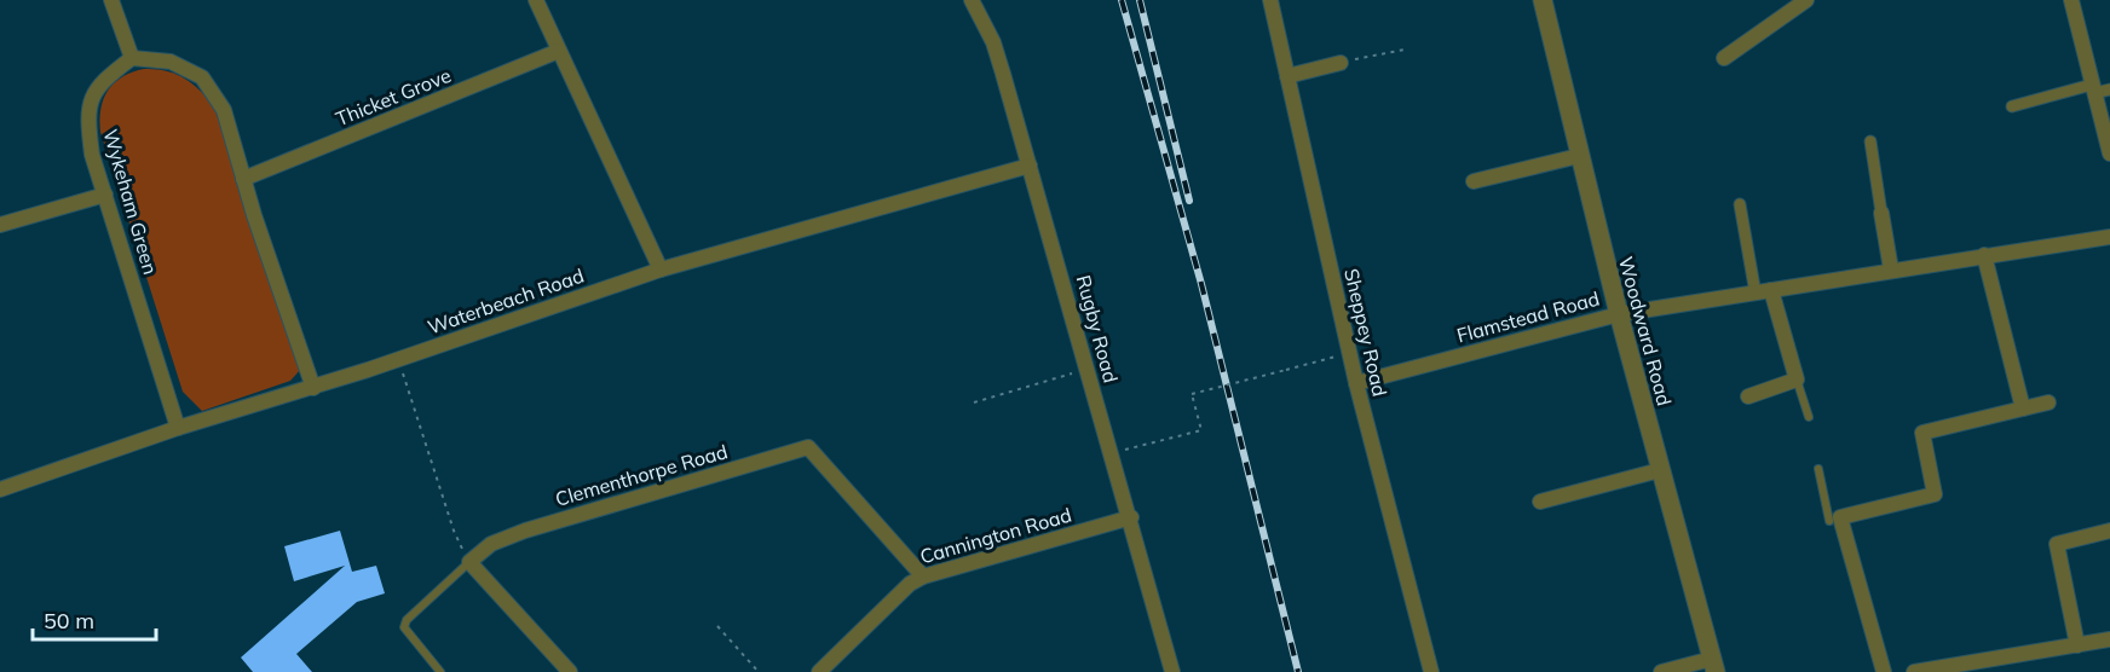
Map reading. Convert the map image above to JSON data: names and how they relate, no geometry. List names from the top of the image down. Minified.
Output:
{"streets":{"street":["Thicket Grove","Wykeham Green","Waterbeach Road","Flamstead Road","Rugby Road","Woodward Road","Sheppey Road","Clementhorpe Road","Cannington Road"]},"crossings":[["Wykeham Green","Waterbeach Road"],["Waterbeach Road","Rugby Road"],["Flamstead Road","Woodward Road"],["Flamstead Road","Sheppey Road"],["Rugby Road","Cannington Road"],["Clementhorpe Road","Cannington Road"]],"scale_bar":"50 m"}
